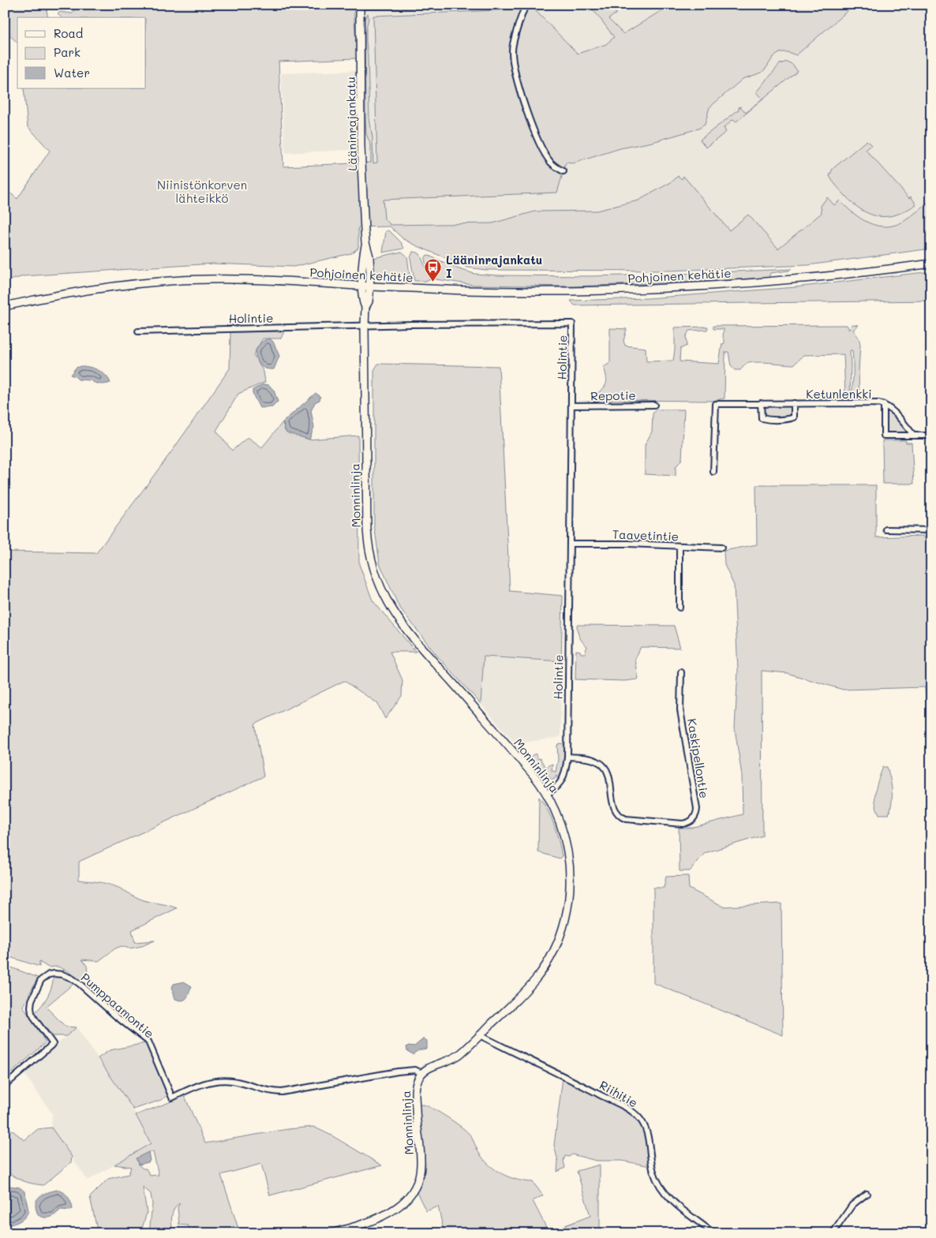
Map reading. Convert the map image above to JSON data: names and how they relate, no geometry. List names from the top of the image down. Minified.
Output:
{"streets":{"street":["Lääninrajankatu","Pohjoinen kehätie","Holintie","Ketunlenkki","Repotie","Monninlinja","Taavetintie","Kaskipellontie","Pumppaamontie","Riihitie"]},"crossings":[["Lääninrajankatu","Pohjoinen kehätie"],["Lääninrajankatu","Monninlinja"],["Pohjoinen kehätie","Monninlinja"],["Holintie","Repotie"],["Holintie","Monninlinja"],["Holintie","Taavetintie"],["Holintie","Kaskipellontie"],["Monninlinja","Pumppaamontie"],["Monninlinja","Riihitie"]],"parks":["Niinistönkorven lähteikkö"],"places":{"bus stop":["Lääninrajankatu I"]},"legend":["Road","Park","Water"]}
